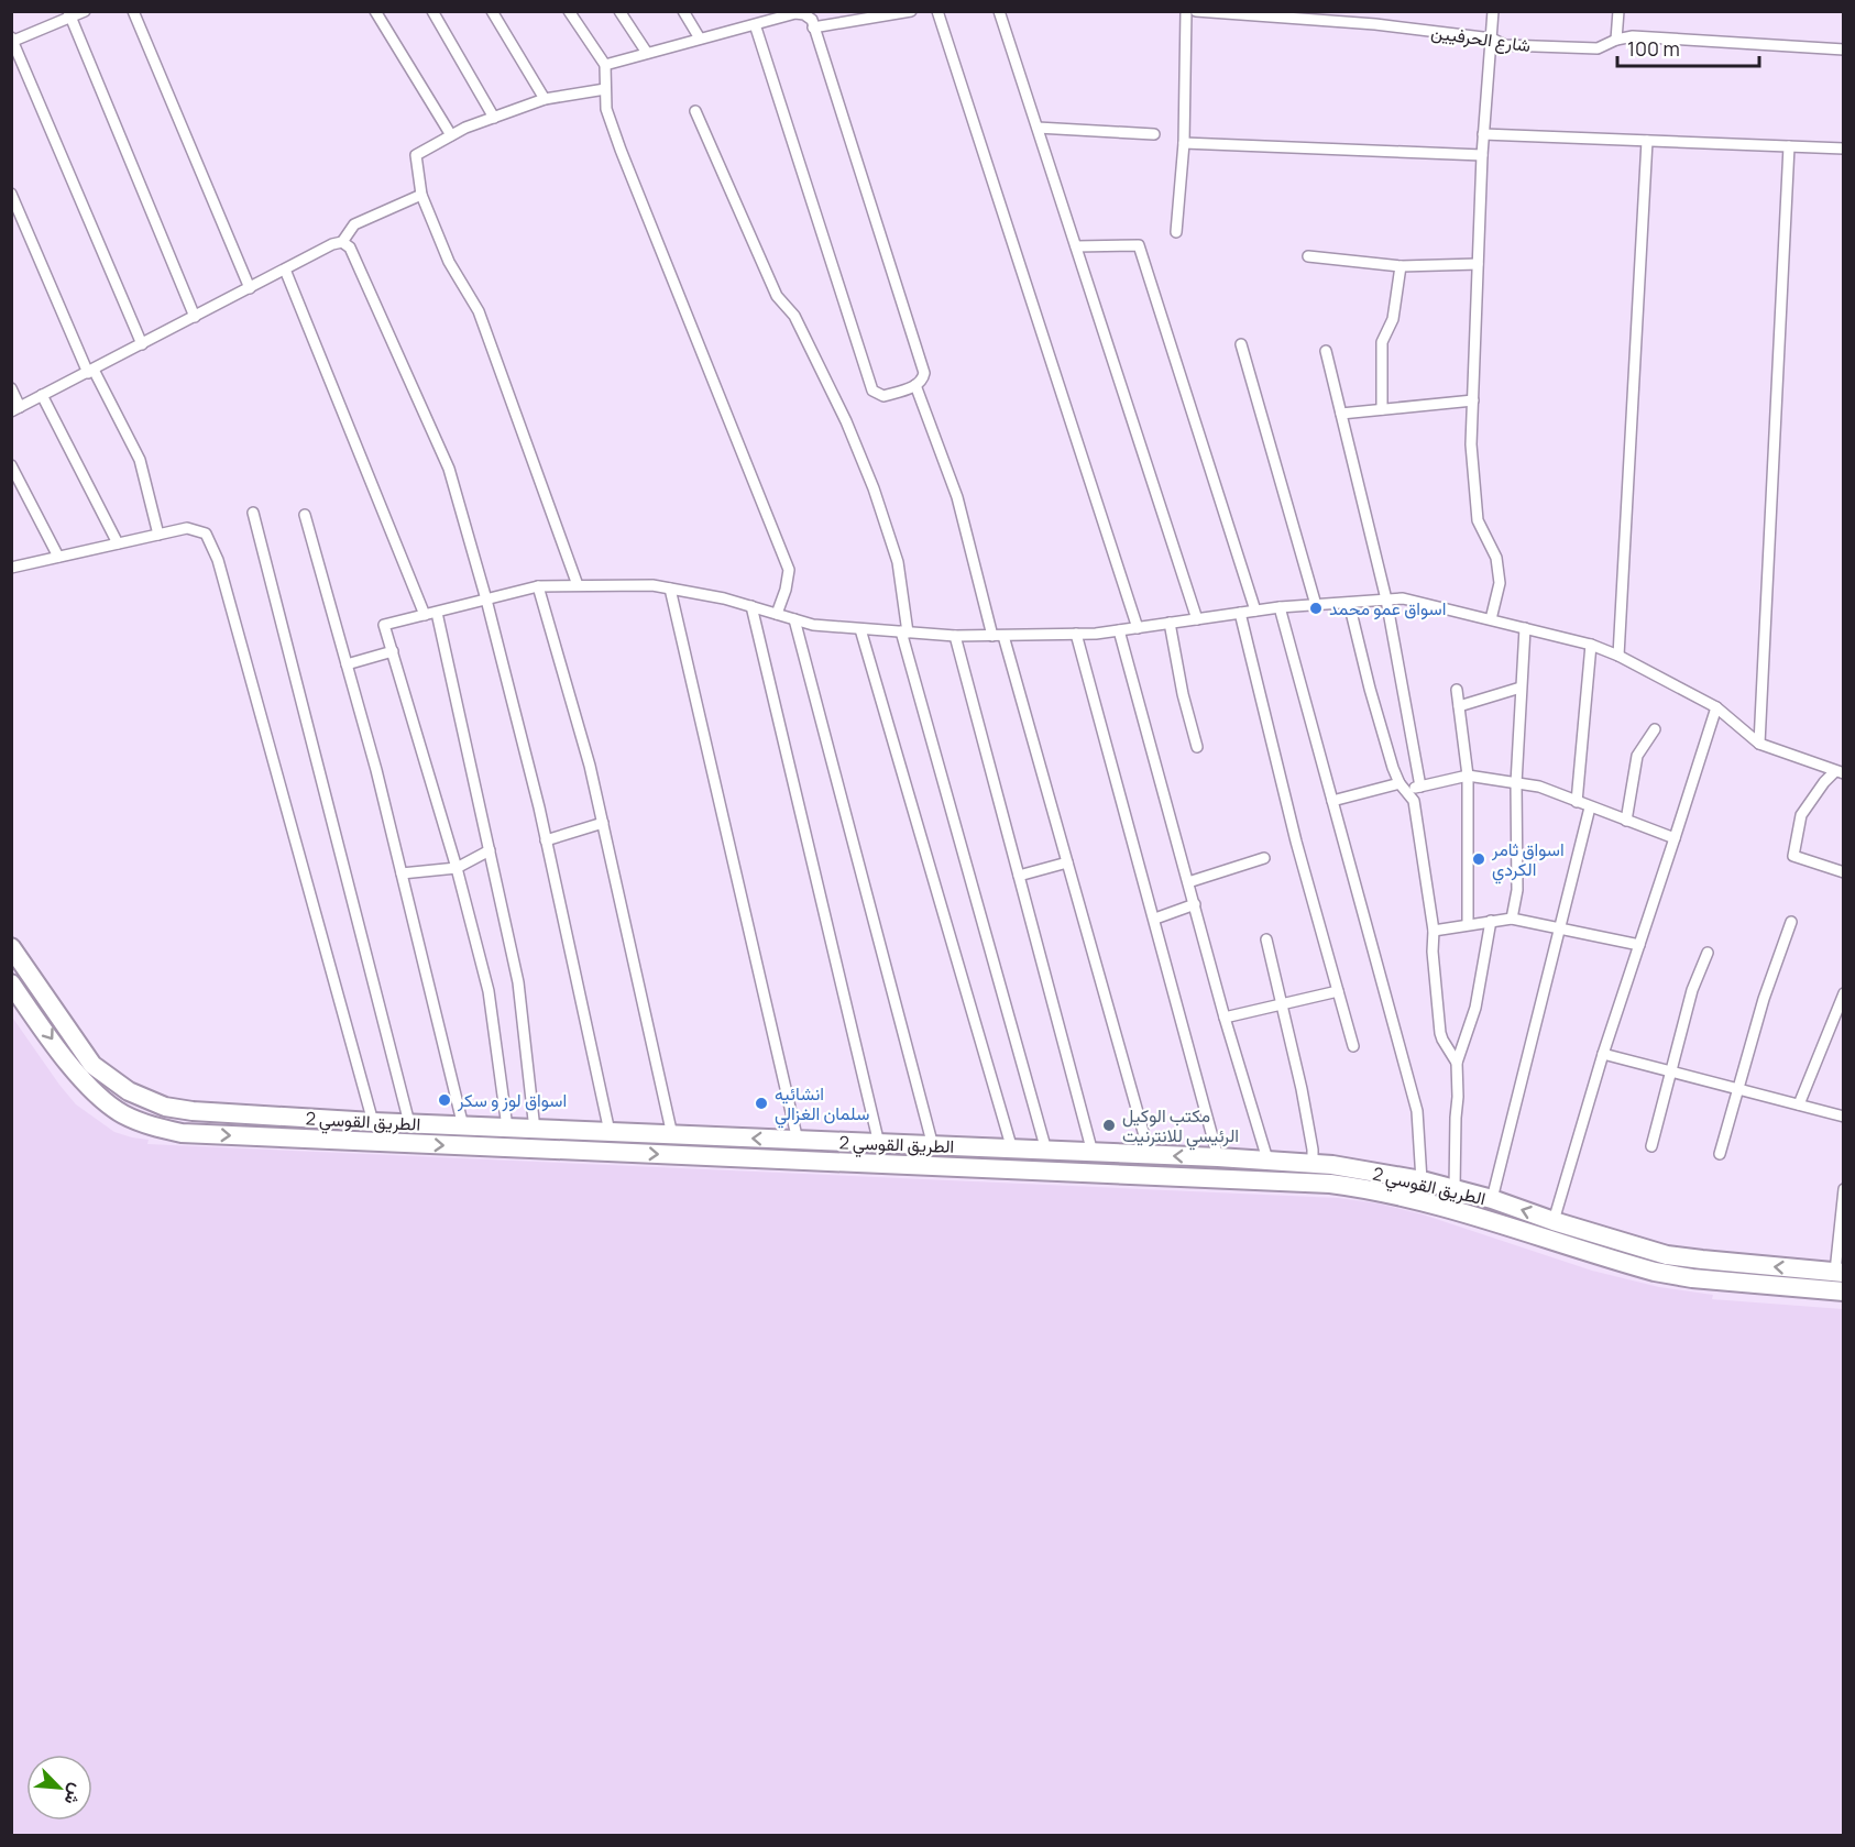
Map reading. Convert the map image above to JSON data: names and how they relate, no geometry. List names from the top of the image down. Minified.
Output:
{"streets":{"highway":["الطريق القوسي 2"],"street":["شارع الحرفيين"]},"places":["اسواق عمو محمد","اسواق ثامر الكردي","اسواق لوز و سكر","انشائيه سلمان الغزالي","مكتب الوكيل الرئيسي للانترنيت"],"scale_bar":"100 m","north":"bottom right"}
